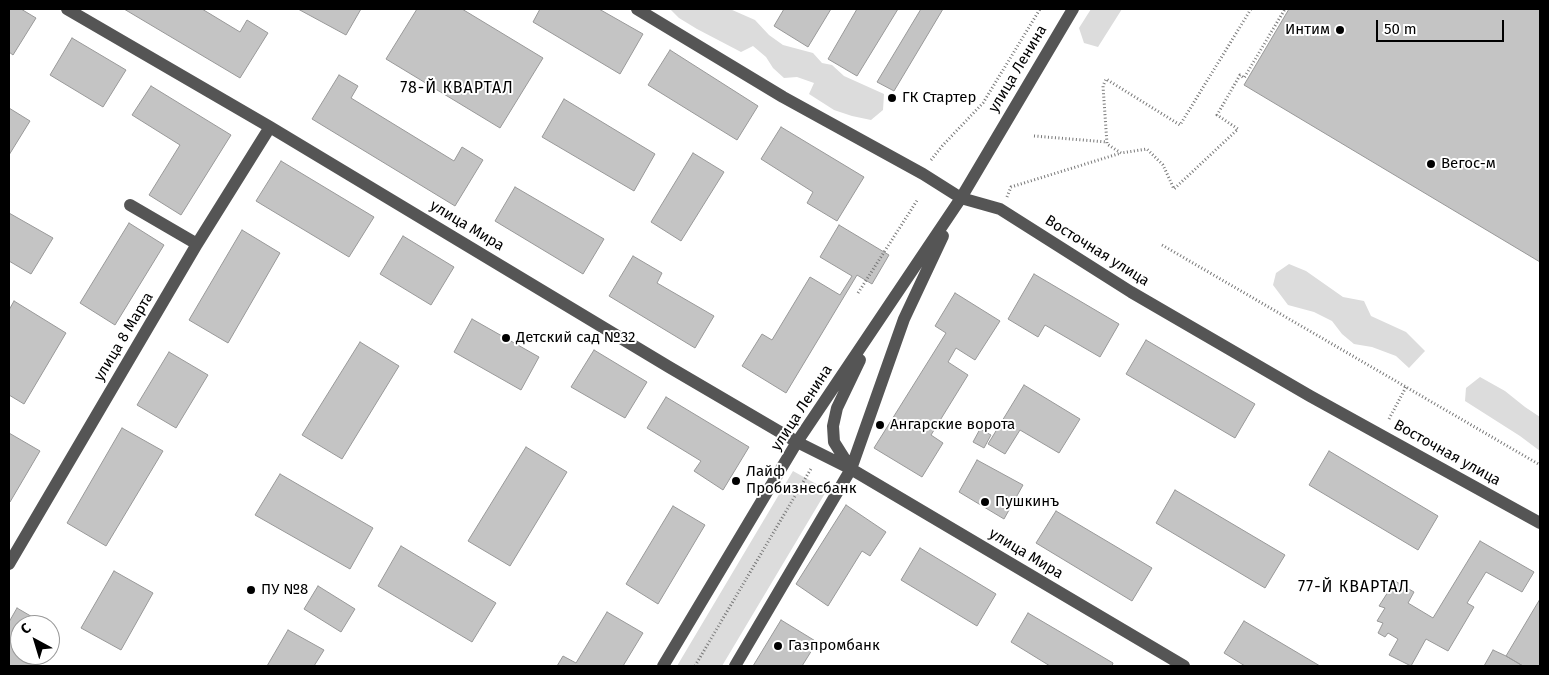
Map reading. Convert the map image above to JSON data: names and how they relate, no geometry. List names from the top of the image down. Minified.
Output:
{"streets":{"street":["улица Ленина","улица Мира","Восточная улица","улица 8 Марта"]},"crossings":[["улица Ленина","улица Мира"],["улица Ленина","Восточная улица"],["улица Мира","улица 8 Марта"]],"districts":["78-Й КВАРТАЛ","77-Й КВАРТАЛ"],"places":["Интим","ГК Стартер","Вегос-м","Детский сад №32","Ангарские ворота","Лайф Пробизнесбанк","Пушкинъ","ПУ №8","Газпромбанк"],"scale_bar":"50 m","north":"top left"}
